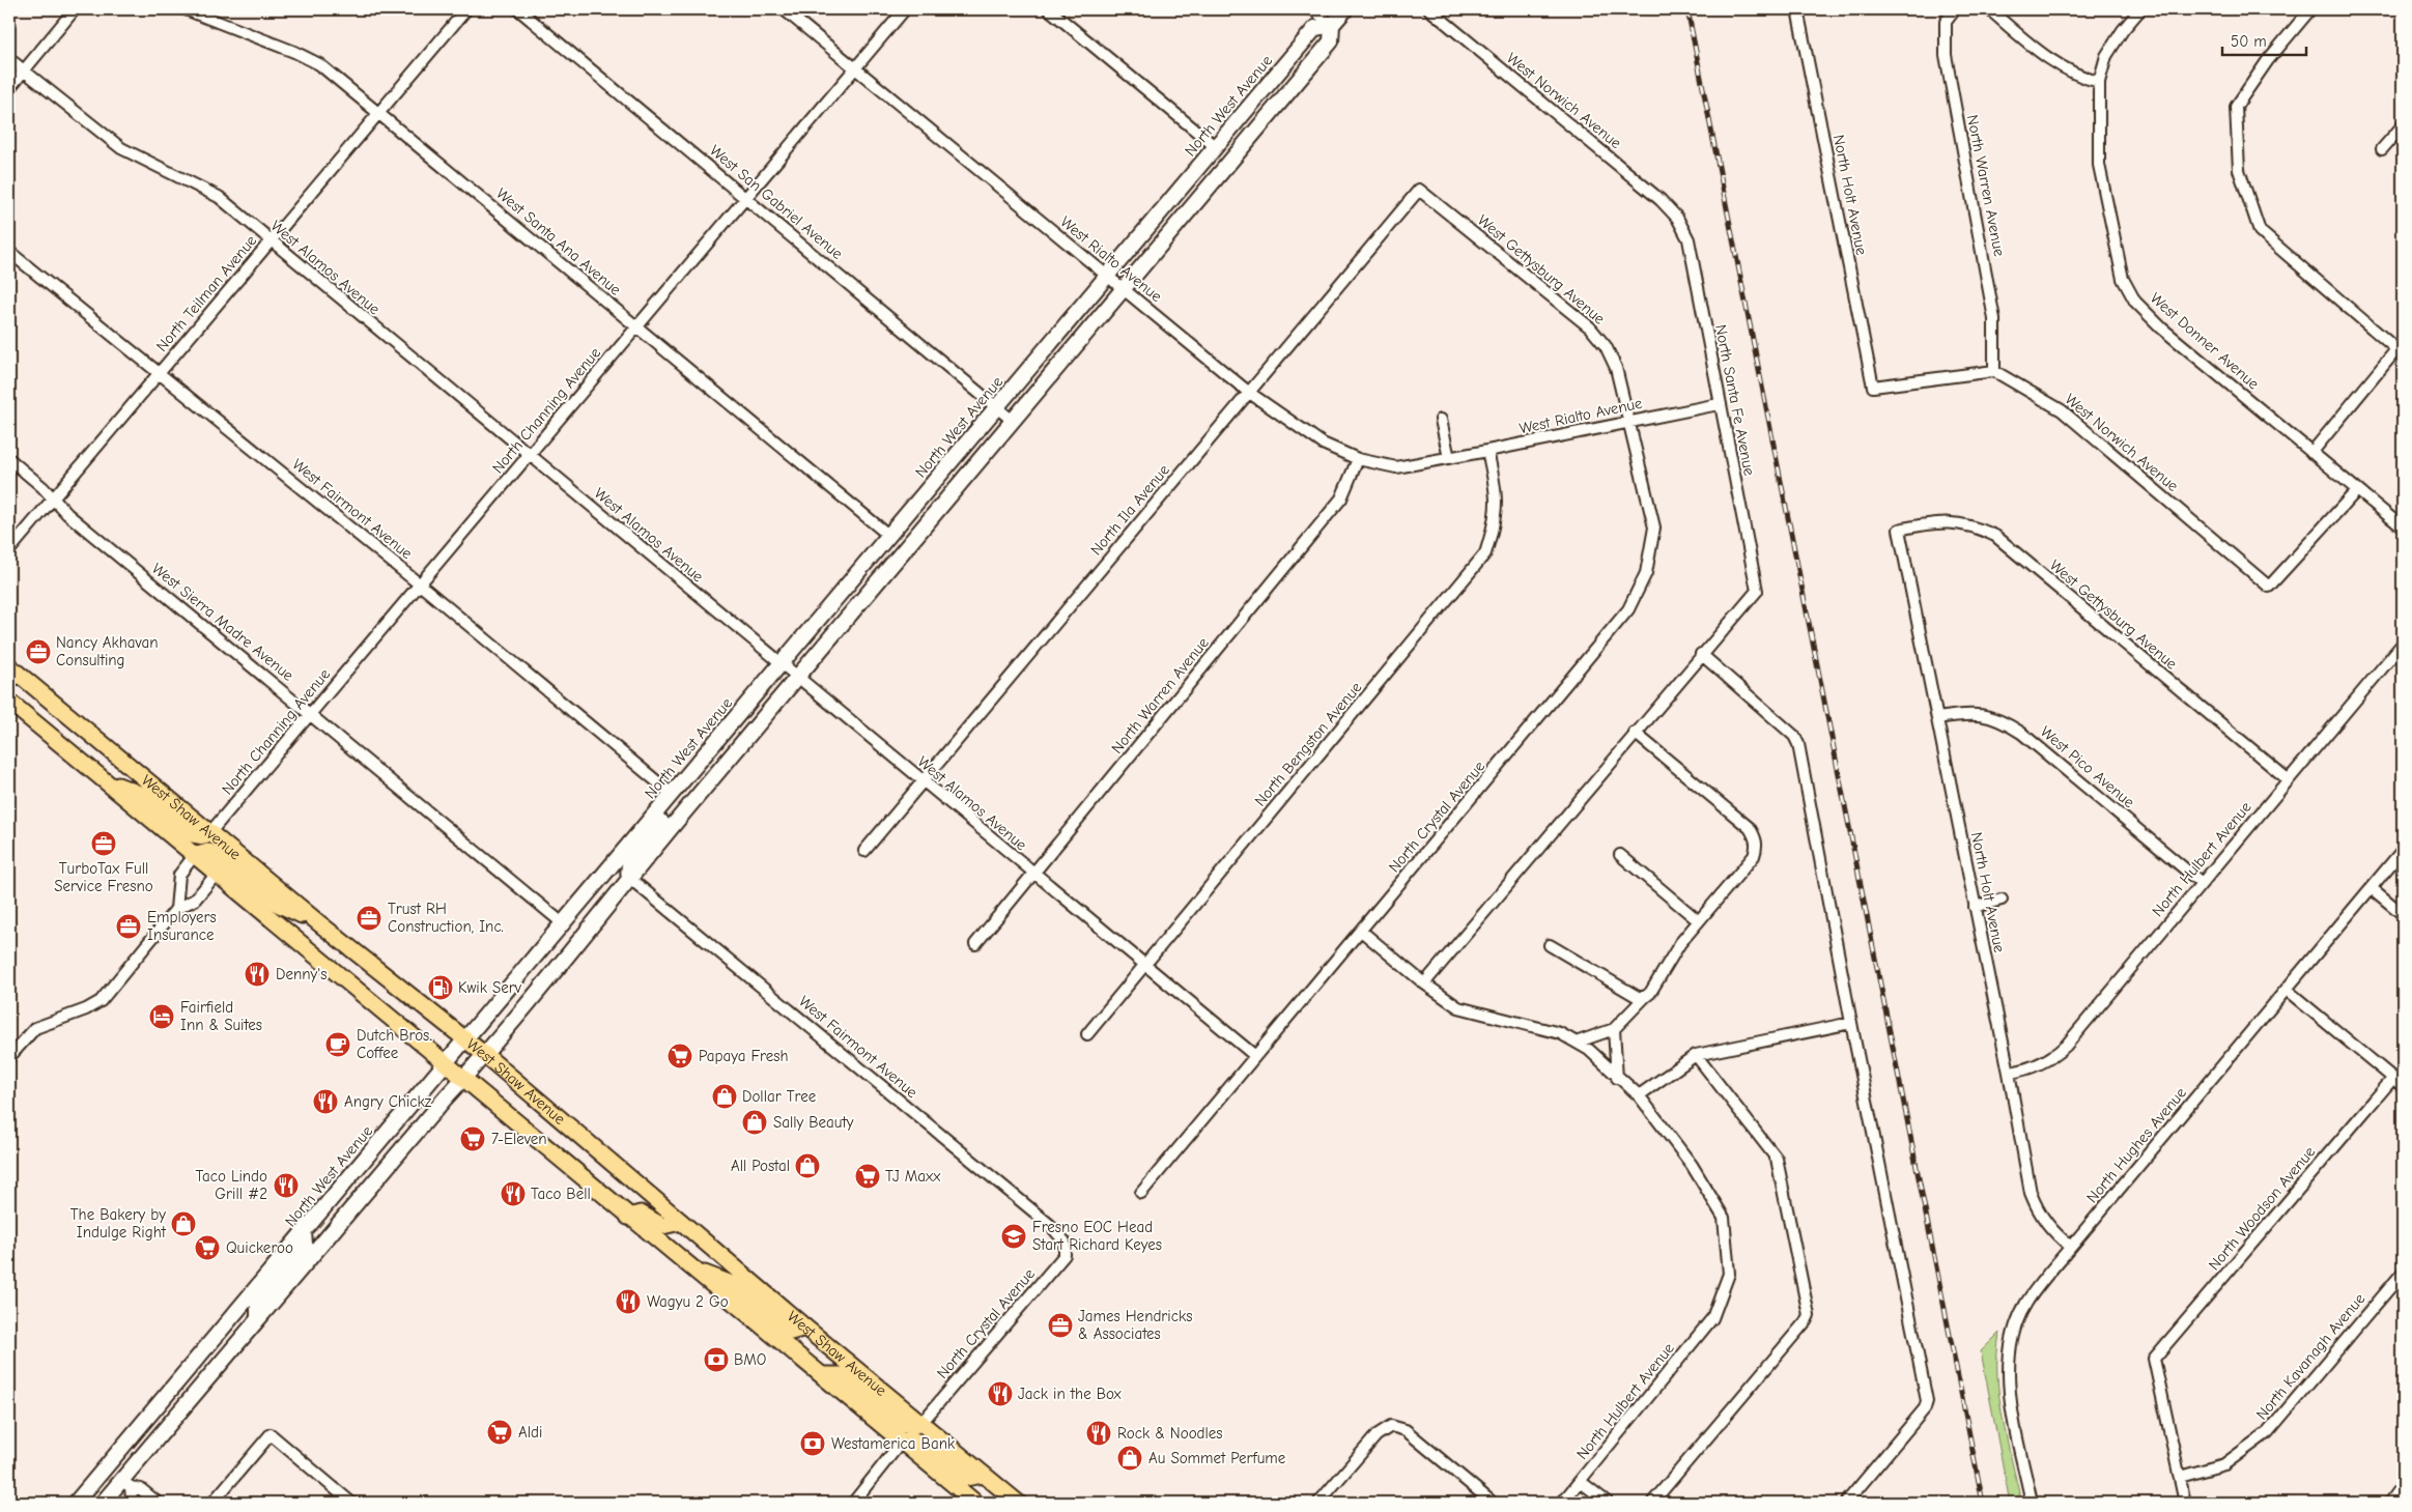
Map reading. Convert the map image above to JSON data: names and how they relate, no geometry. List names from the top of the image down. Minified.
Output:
{"streets":{"main road":["North West Avenue","West Shaw Avenue"],"street":["West Norwich Avenue","North Warren Avenue","North Holt Avenue","West San Gabriel Avenue","West Santa Ana Avenue","West Rialto Avenue","West Alamos Avenue","West Gettysburg Avenue","North Teilman Avenue","West Donner Avenue","North Santa Fe Avenue","North Channing Avenue","West Fairmont Avenue","North Ila Avenue","West Sierra Madre Avenue","North Bengston Avenue","West Pico Avenue","North Crystal Avenue","North Hulbert Avenue","North Hughes Avenue","North Woodson Avenue","North Kavanagh Avenue"]},"crossings":[["West Norwich Avenue","North Warren Avenue"],["West Norwich Avenue","North Holt Avenue"],["West Norwich Avenue","West Donner Avenue"],["West Norwich Avenue","North Santa Fe Avenue"],["North West Avenue","West San Gabriel Avenue"],["North West Avenue","West Santa Ana Avenue"],["North West Avenue","West Rialto Avenue"],["North West Avenue","West Alamos Avenue"],["North West Avenue","West Fairmont Avenue"],["North West Avenue","West Sierra Madre Avenue"],["North West Avenue","West Shaw Avenue"],["North Warren Avenue","North Holt Avenue"],["North Warren Avenue","West Rialto Avenue"],["North Warren Avenue","West Alamos Avenue"],["North Holt Avenue","West Gettysburg Avenue"],["North Holt Avenue","West Pico Avenue"],["North Holt Avenue","North Hulbert Avenue"],["North Holt Avenue","North Hughes Avenue"],["West San Gabriel Avenue","North Channing Avenue"],["West Santa Ana Avenue","North Teilman Avenue"],["West Santa Ana Avenue","North Channing Avenue"],["West Rialto Avenue","West Gettysburg Avenue"],["West Rialto Avenue","North Santa Fe Avenue"],["West Rialto Avenue","North Channing Avenue"],["West Rialto Avenue","North Ila Avenue"],["West Rialto Avenue","North Bengston Avenue"],["West Rialto Avenue","North Crystal Avenue"],["West Alamos Avenue","North Teilman Avenue"],["West Alamos Avenue","North Channing Avenue"],["West Alamos Avenue","North Ila Avenue"],["West Alamos Avenue","North Bengston Avenue"],["West Alamos Avenue","North Crystal Avenue"],["West Gettysburg Avenue","North Ila Avenue"],["West Gettysburg Avenue","North Crystal Avenue"],["West Gettysburg Avenue","North Hulbert Avenue"],["North Teilman Avenue","West Fairmont Avenue"],["North Teilman Avenue","West Sierra Madre Avenue"],["North Channing Avenue","West Fairmont Avenue"],["North Channing Avenue","West Sierra Madre Avenue"],["North Channing Avenue","West Shaw Avenue"],["West Fairmont Avenue","North Crystal Avenue"],["West Pico Avenue","North Hulbert Avenue"],["West Shaw Avenue","North Crystal Avenue"],["North Woodson Avenue","North Kavanagh Avenue"]],"places":{"office":["Nancy Akhavan Consulting","TurboTax Full Service Fresno","Trust RH Construction, Inc.","Employers Insurance","James Hendricks & Associates"],"restaurant":["Denny's","Angry Chickz","Taco Lindo Grill #2","Taco Bell","Wagyu 2 Go","Jack in the Box","Rock & Noodles"],"fuel station":["Kwik Serv"],"hotel":["Fairfield Inn & Suites"],"cafe":["Dutch Bros. Coffee"],"supermarket":["Papaya Fresh","7-Eleven","TJ Maxx","Quickeroo","Aldi"],"shop":["Dollar Tree","Sally Beauty","All Postal","The Bakery by Indulge Right","Au Sommet Perfume"],"school or university":["Fresno EOC Head Start Richard Keyes"],"bank":["BMO","Westamerica Bank"]},"scale_bar":"50 m"}
